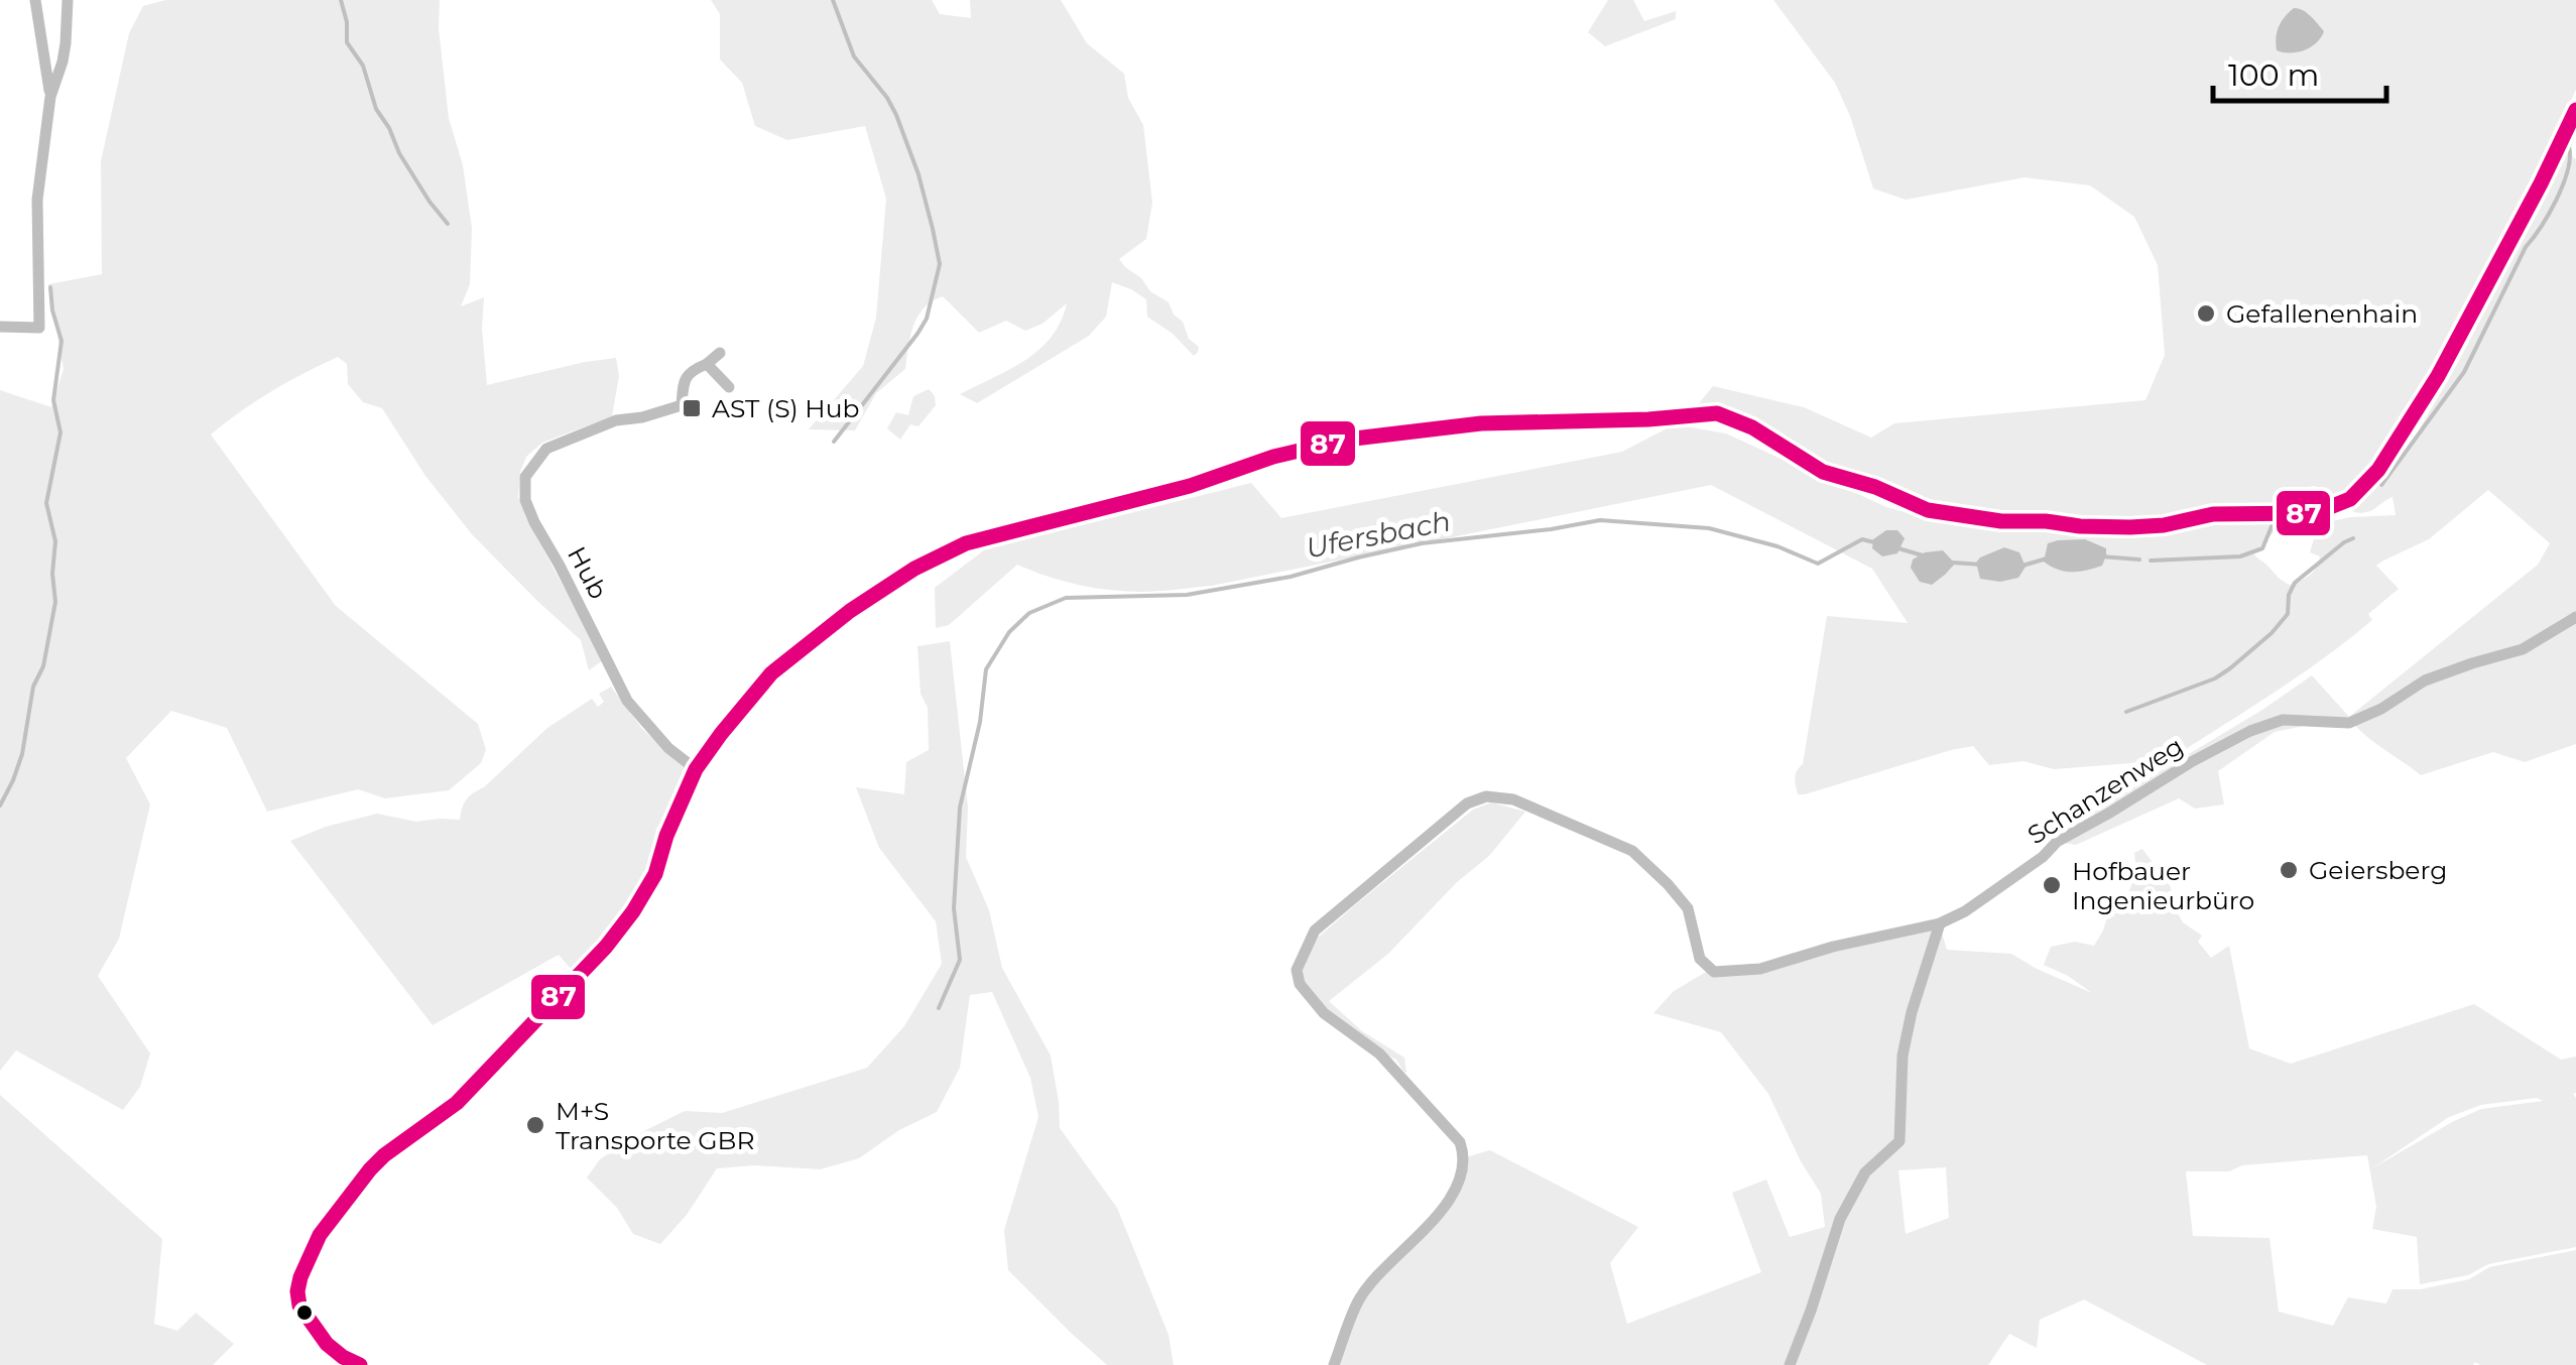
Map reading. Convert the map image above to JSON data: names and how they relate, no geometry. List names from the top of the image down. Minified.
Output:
{"streets":{"street":["Hub","Schanzenweg"]},"water":["Ufersbach"],"places":{"other":["Gefallenenhain","Geiersberg","Hofbauer Ingenieurbüro","M+S Transporte GBR"],"transit":["AST (S) Hub"]},"lines":["transit line 87"],"scale_bar":"100 m"}
